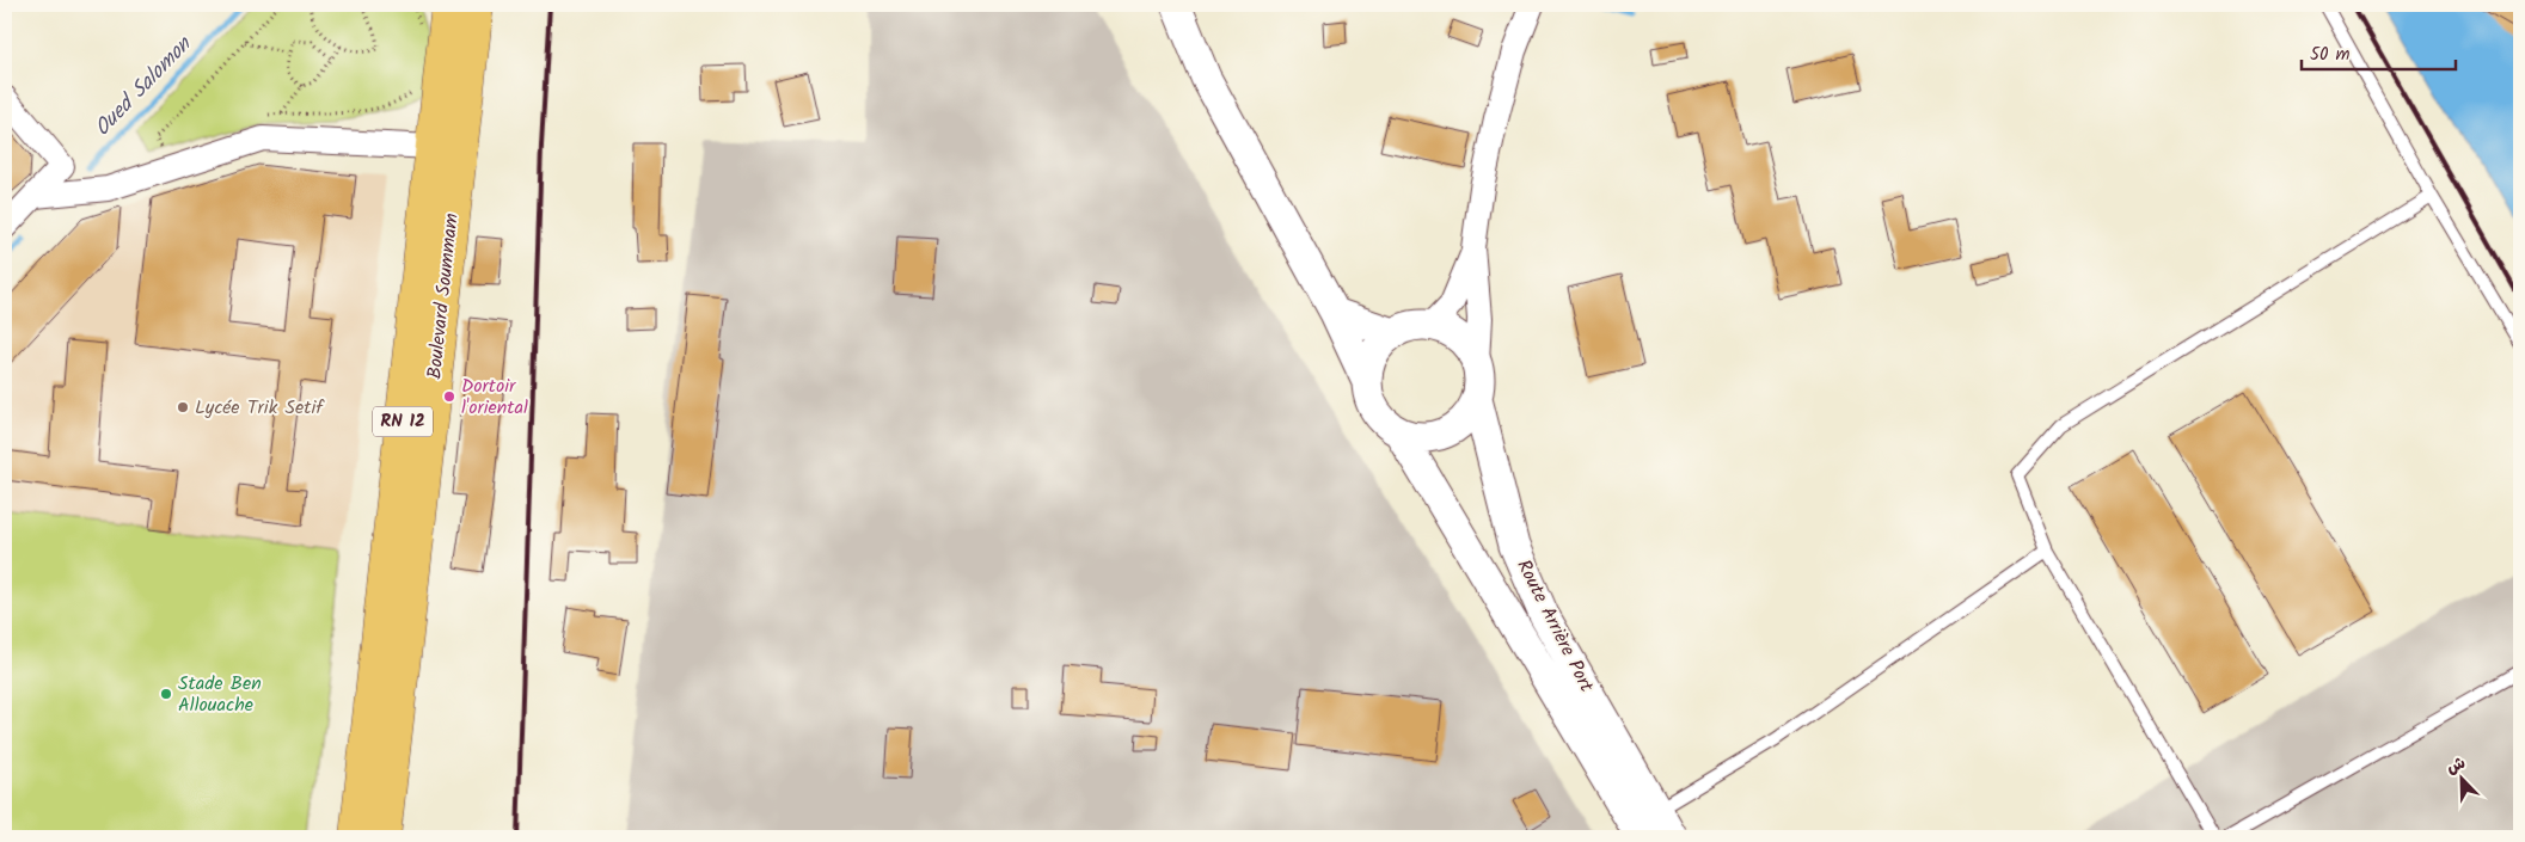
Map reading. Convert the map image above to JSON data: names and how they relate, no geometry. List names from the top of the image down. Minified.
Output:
{"streets":{"main road":["Boulevard Soummam","RN 12"],"street":["Route Arrière Port"]},"water":["Oued Salomon"],"places":["Dortoir l'oriental","Lycée Trik Setif","Stade Ben Allouache"],"scale_bar":"50 m","north":"top left"}
